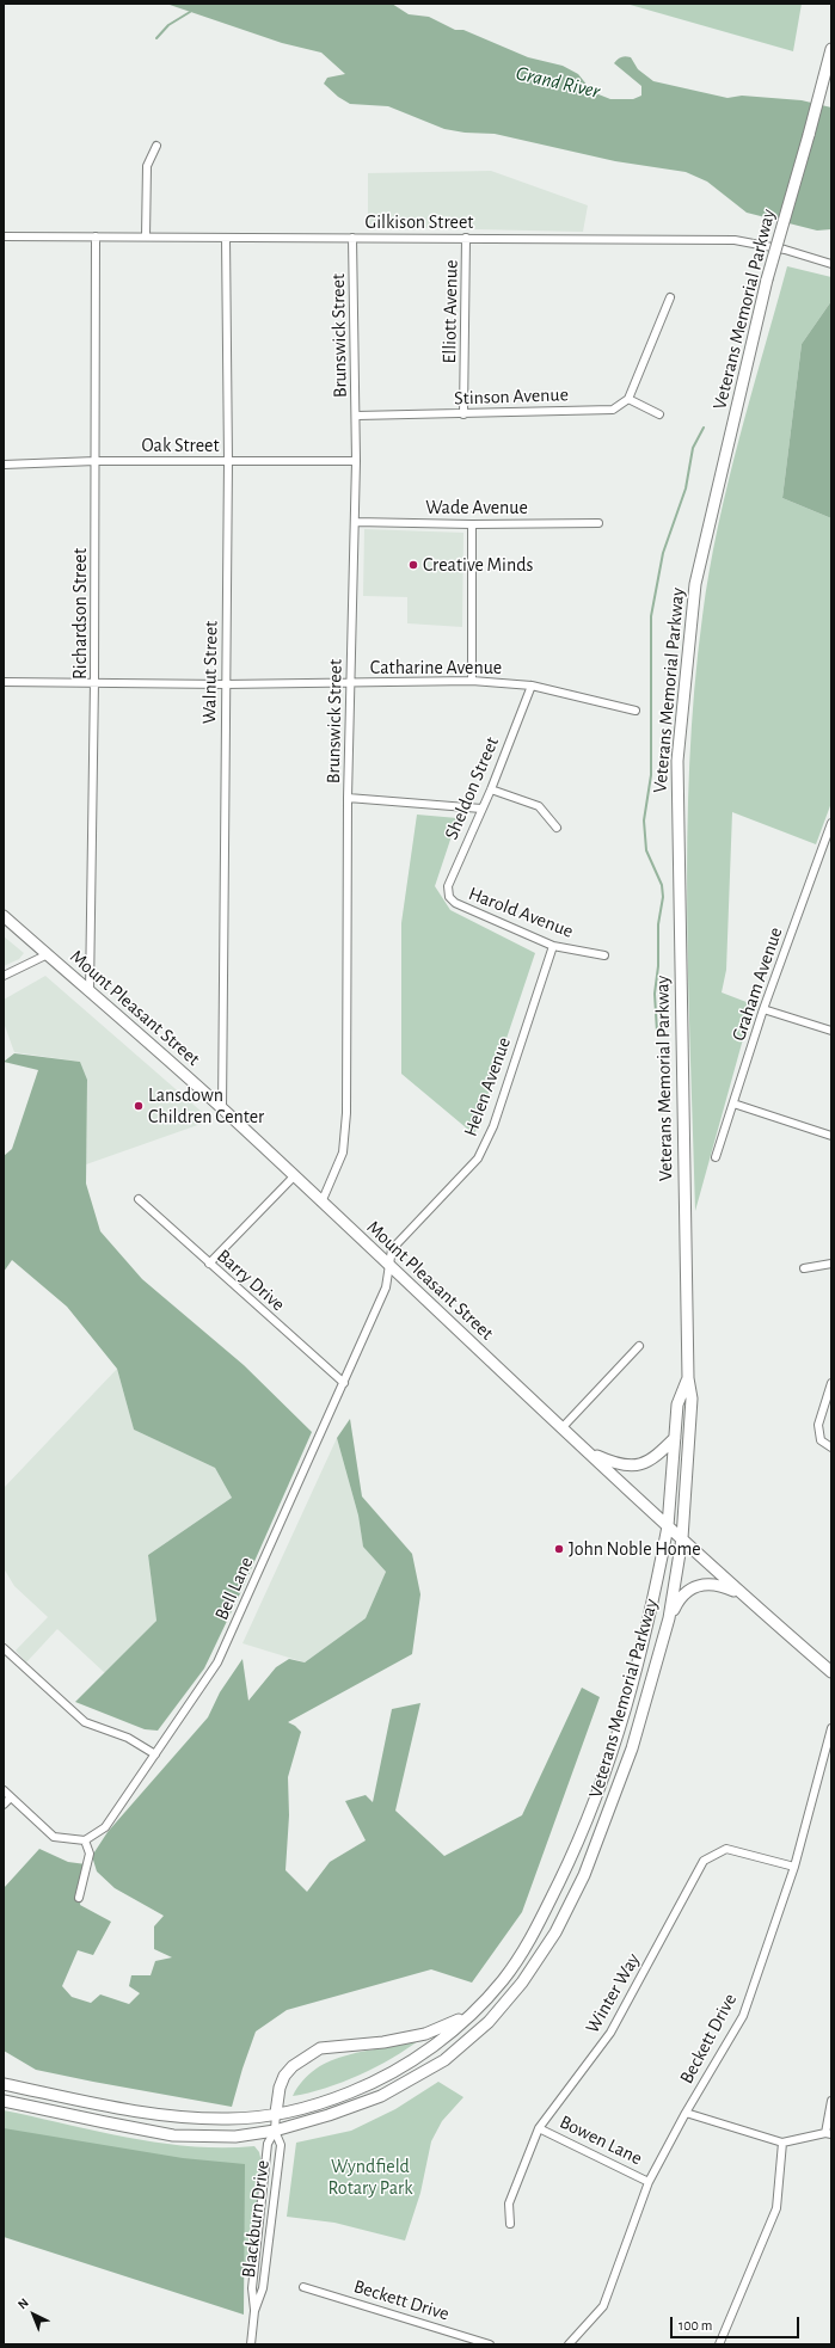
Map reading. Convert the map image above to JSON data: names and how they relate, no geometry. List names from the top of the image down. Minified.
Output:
{"streets":{"main road":["Veterans Memorial Parkway","Mount Pleasant Street"],"street":["Gilkison Street","Elliott Avenue","Brunswick Street","Stinson Avenue","Oak Street","Wade Avenue","Richardson Street","Catharine Avenue","Walnut Street","Sheldon Street","Harold Avenue","Graham Avenue","Helen Avenue","Barry Drive","Bell Lane","Winter Way","Beckett Drive","Bowen Lane","Blackburn Drive"]},"crossings":[["Gilkison Street","Elliott Avenue"],["Gilkison Street","Brunswick Street"],["Gilkison Street","Richardson Street"],["Gilkison Street","Walnut Street"],["Veterans Memorial Parkway","Mount Pleasant Street"],["Veterans Memorial Parkway","Blackburn Drive"],["Elliott Avenue","Stinson Avenue"],["Brunswick Street","Stinson Avenue"],["Brunswick Street","Oak Street"],["Brunswick Street","Wade Avenue"],["Brunswick Street","Catharine Avenue"],["Brunswick Street","Mount Pleasant Street"],["Oak Street","Richardson Street"],["Oak Street","Walnut Street"],["Richardson Street","Catharine Avenue"],["Richardson Street","Mount Pleasant Street"],["Catharine Avenue","Walnut Street"],["Catharine Avenue","Sheldon Street"],["Walnut Street","Mount Pleasant Street"],["Sheldon Street","Harold Avenue"],["Harold Avenue","Helen Avenue"],["Mount Pleasant Street","Helen Avenue"],["Mount Pleasant Street","Bell Lane"],["Helen Avenue","Bell Lane"],["Barry Drive","Bell Lane"],["Winter Way","Beckett Drive"],["Winter Way","Bowen Lane"],["Beckett Drive","Bowen Lane"]],"water":["Grand River"],"parks":["Wyndfield Rotary Park"],"places":["Creative Minds","Lansdown Children Center","John Noble Home"],"scale_bar":"100 m","north":"top left"}
